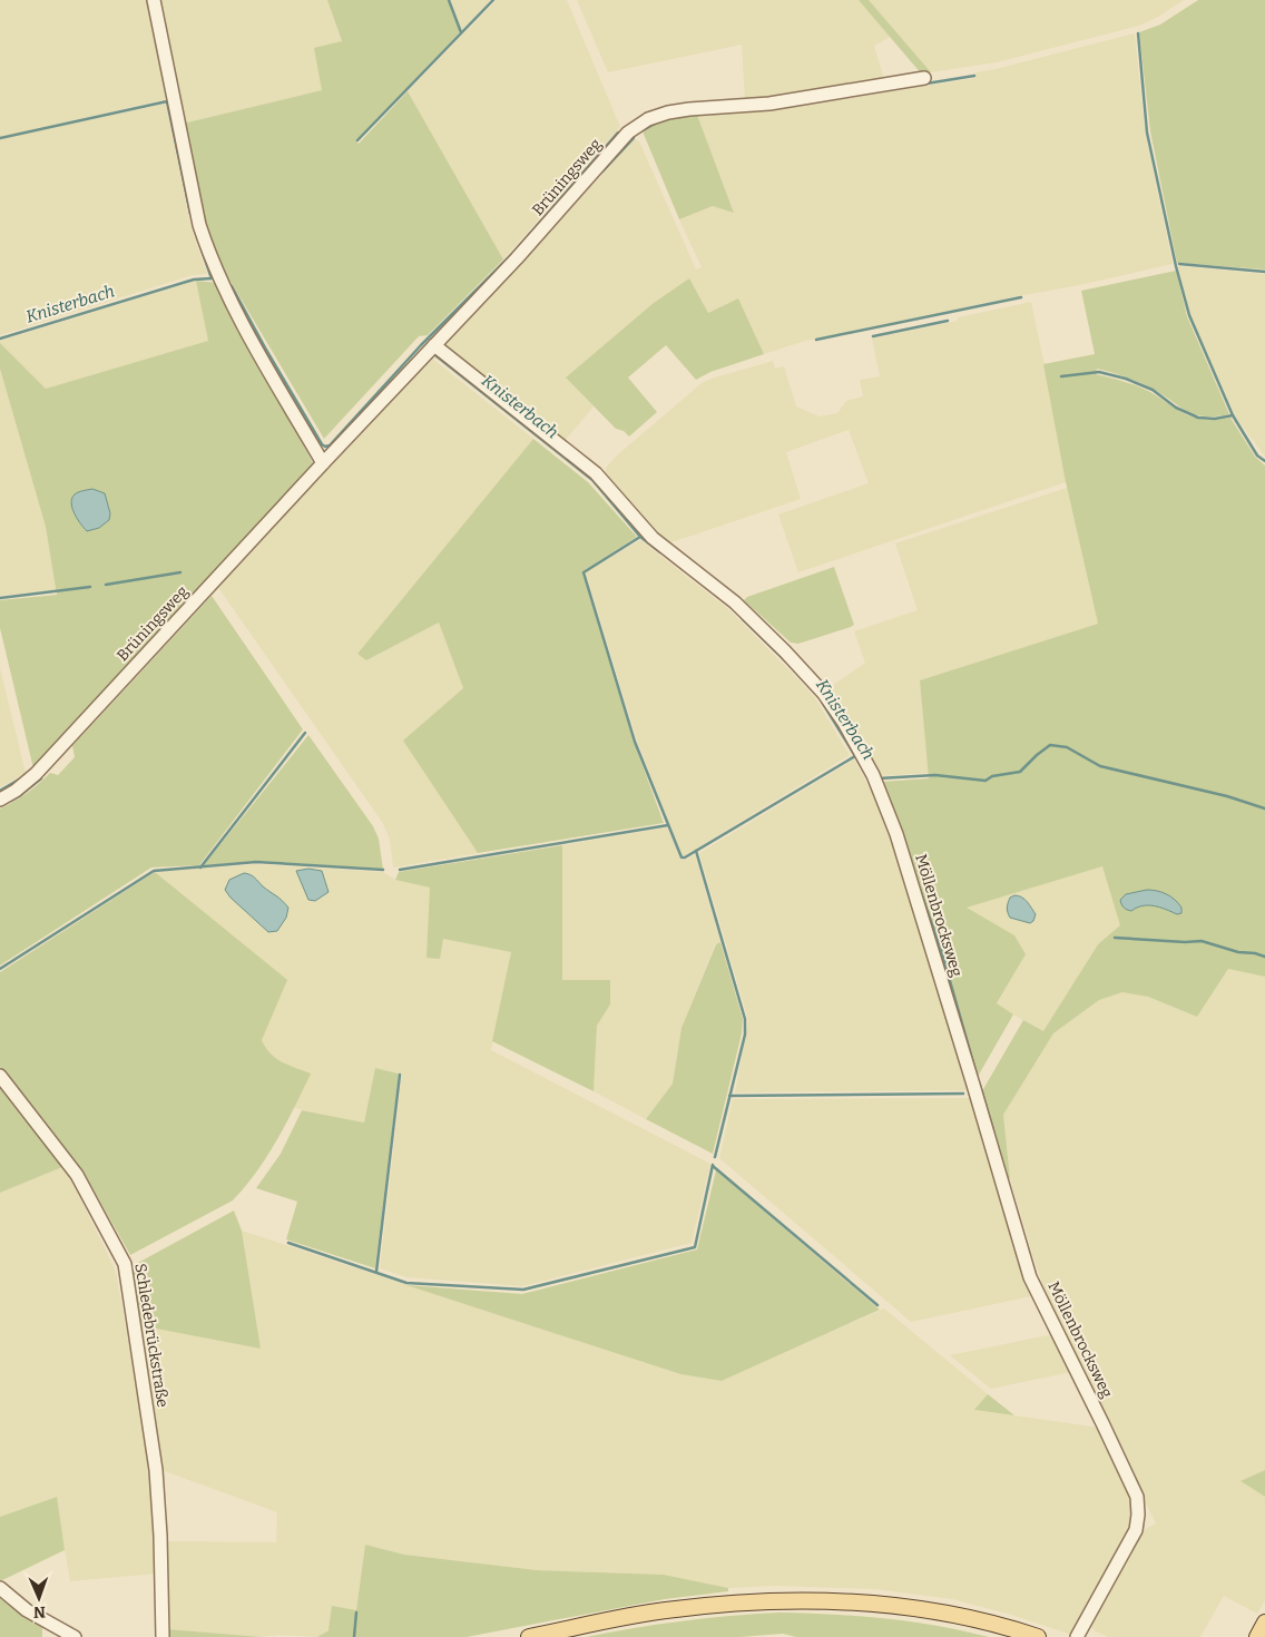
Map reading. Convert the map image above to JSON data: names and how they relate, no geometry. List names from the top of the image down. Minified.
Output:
{"streets":{"street":["Brüningsweg","Möllenbrocksweg","Schledebrückstraße"]},"crossings":[["Brüningsweg","Möllenbrocksweg"]],"water":["Knisterbach"],"north":"bottom"}
